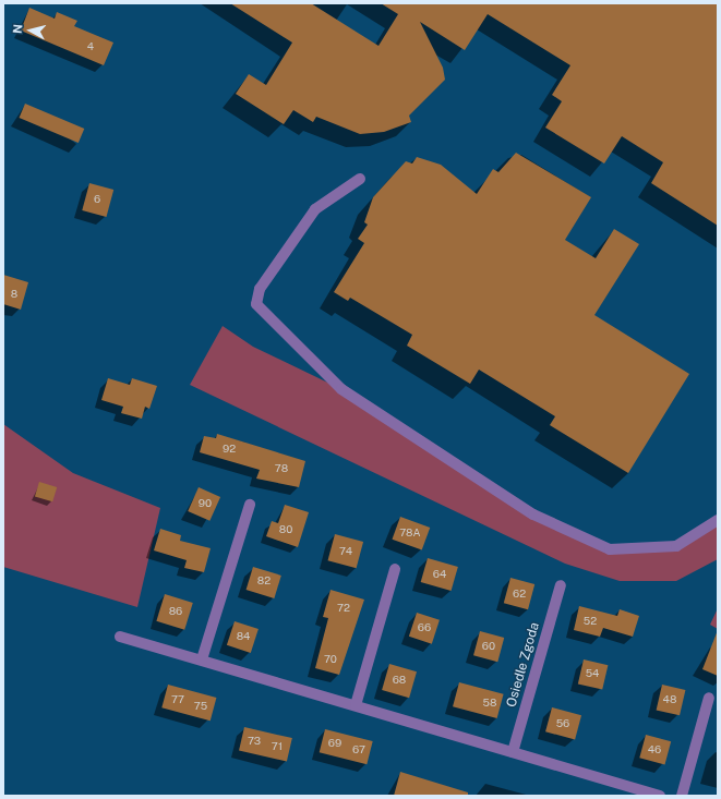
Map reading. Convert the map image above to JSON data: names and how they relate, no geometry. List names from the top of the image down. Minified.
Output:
{"streets":{"street":["Osiedle Zgoda"]},"house_numbers":["4","6","8","92","78","90","80","78A","74","64","82","62","72","86","52","66","84","60","70","54","68","77","48","58","75","56","73","69","71","67","46"],"north":"left"}
